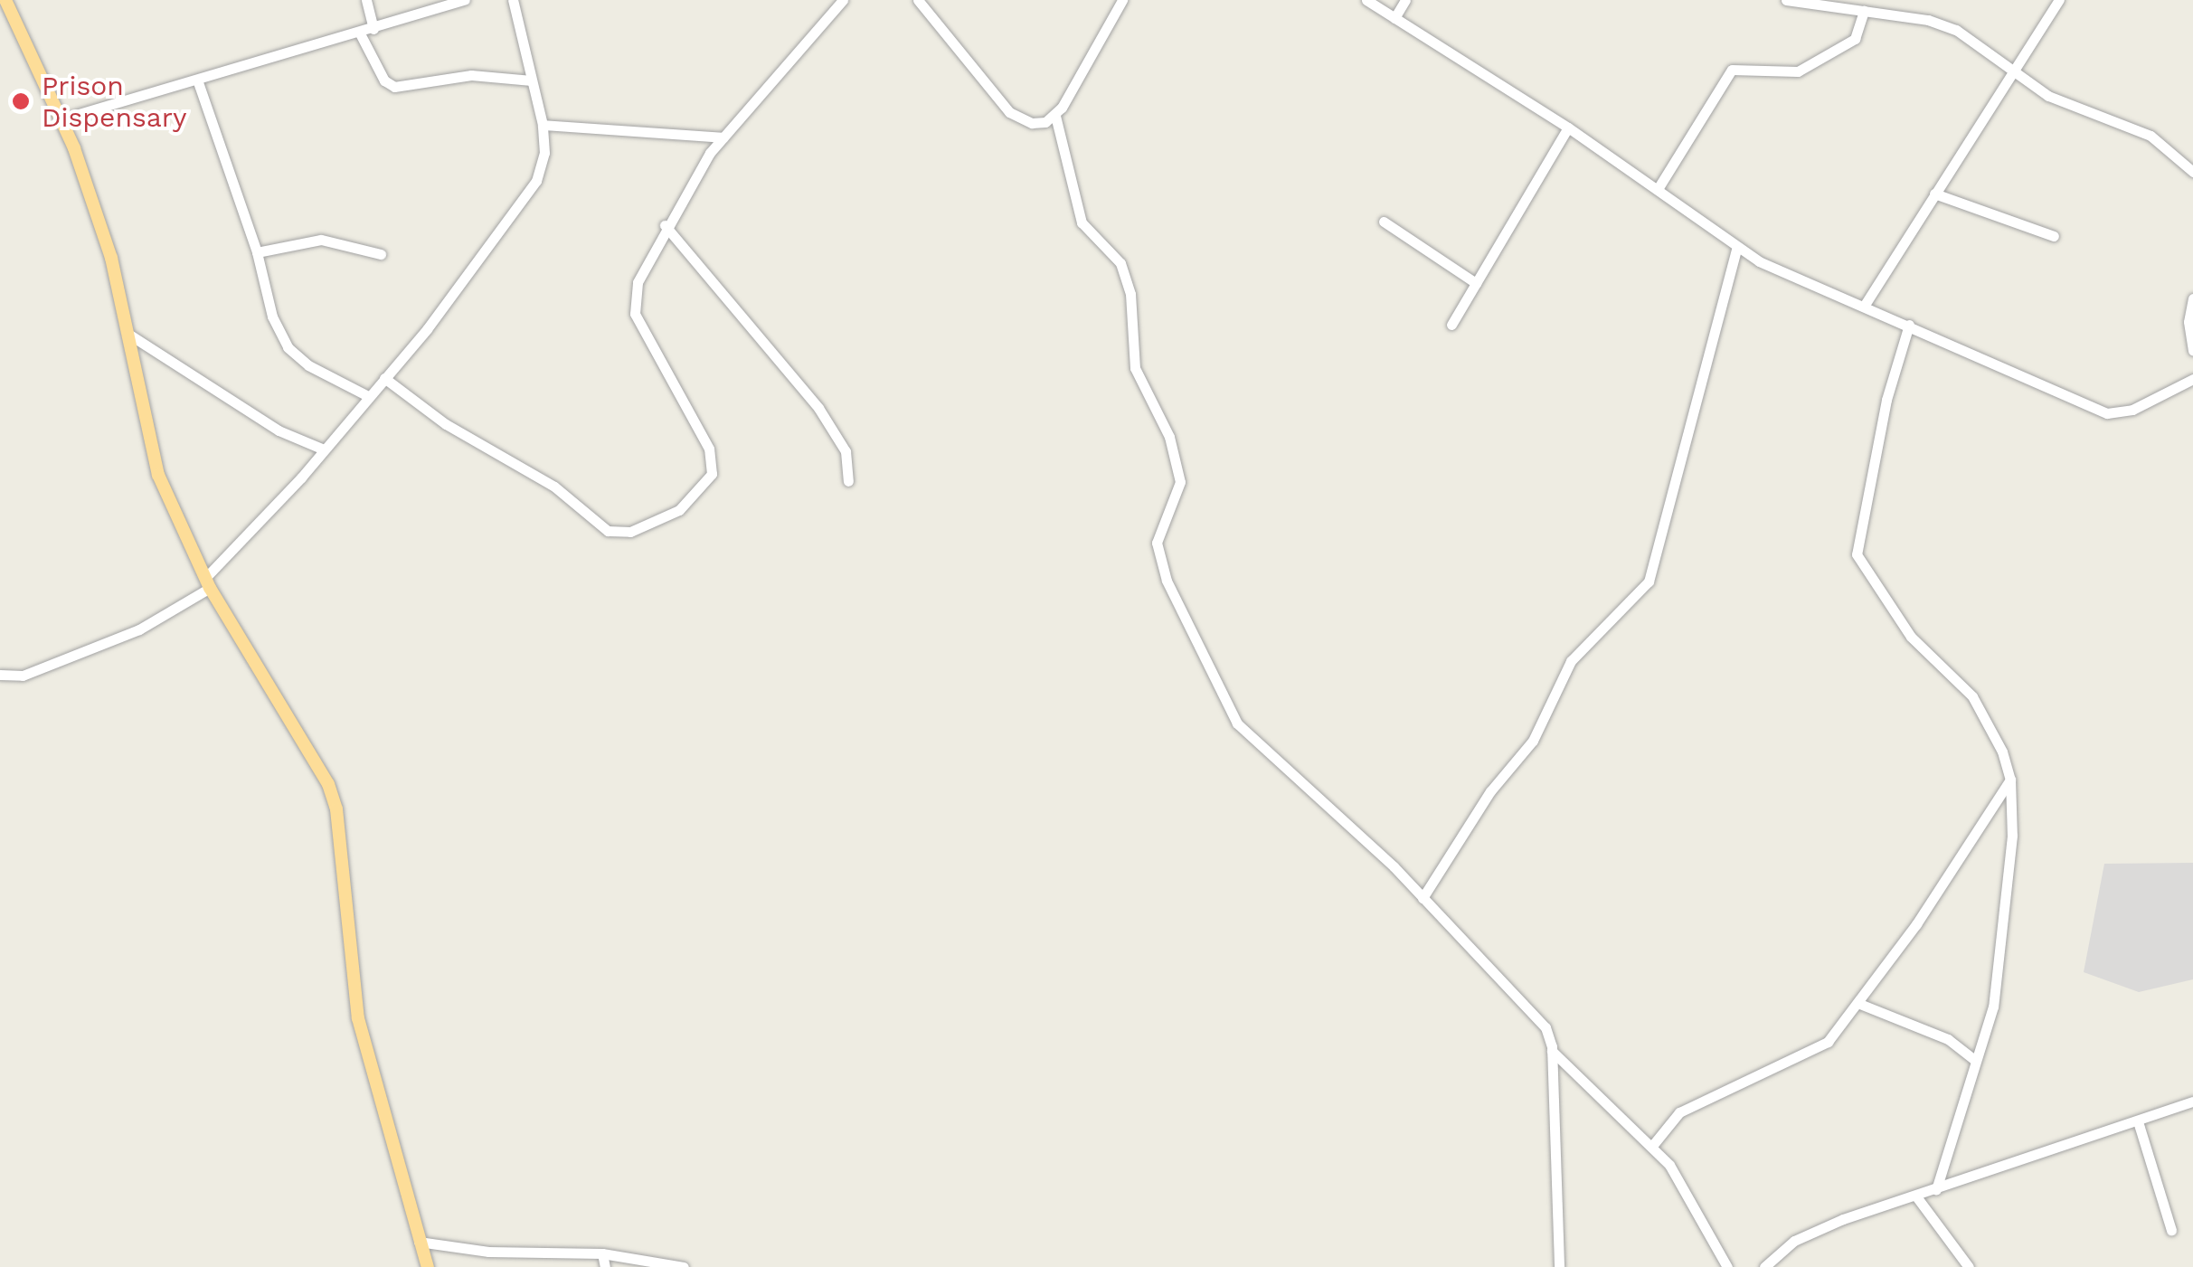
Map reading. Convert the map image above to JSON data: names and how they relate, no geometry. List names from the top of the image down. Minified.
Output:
{"places":["Prison Dispensary"]}
